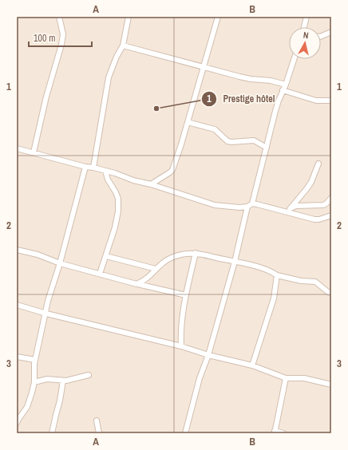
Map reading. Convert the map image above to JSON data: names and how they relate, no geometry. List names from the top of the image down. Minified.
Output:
{"places":["Prestige hôtel"],"scale_bar":"100 m","north":"top","grid":{"columns":["A","B"],"rows":["1","2","3"]}}
